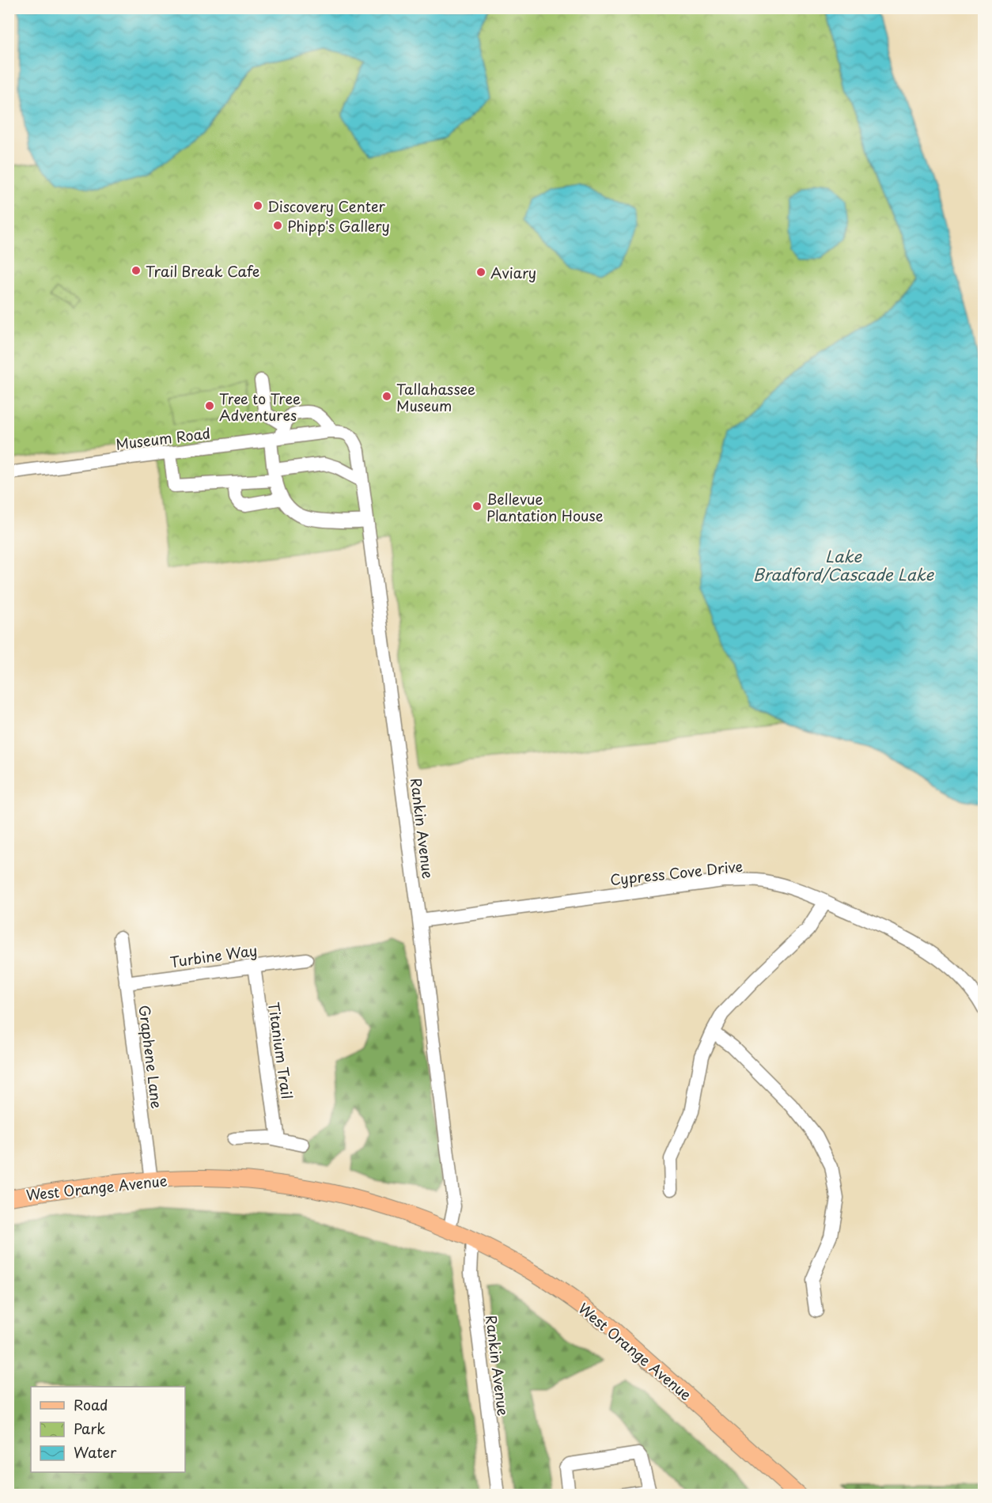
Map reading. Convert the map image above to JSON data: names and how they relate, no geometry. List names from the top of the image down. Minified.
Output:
{"streets":{"main road":["West Orange Avenue"],"street":["Museum Road","Rankin Avenue","Cypress Cove Drive","Turbine Way","Titanium Trail","Graphene Lane"]},"crossings":[["Museum Road","Rankin Avenue"],["Rankin Avenue","Cypress Cove Drive"],["Rankin Avenue","West Orange Avenue"],["Turbine Way","Titanium Trail"],["Turbine Way","Graphene Lane"],["Graphene Lane","West Orange Avenue"]],"water":["Lake Bradford/Cascade Lake"],"places":["Discovery Center","Phipp's Gallery","Trail Break Cafe","Aviary","Tallahassee Museum","Tree to Tree Adventures","Bellevue Plantation House"],"legend":["Road","Park","Water"]}
